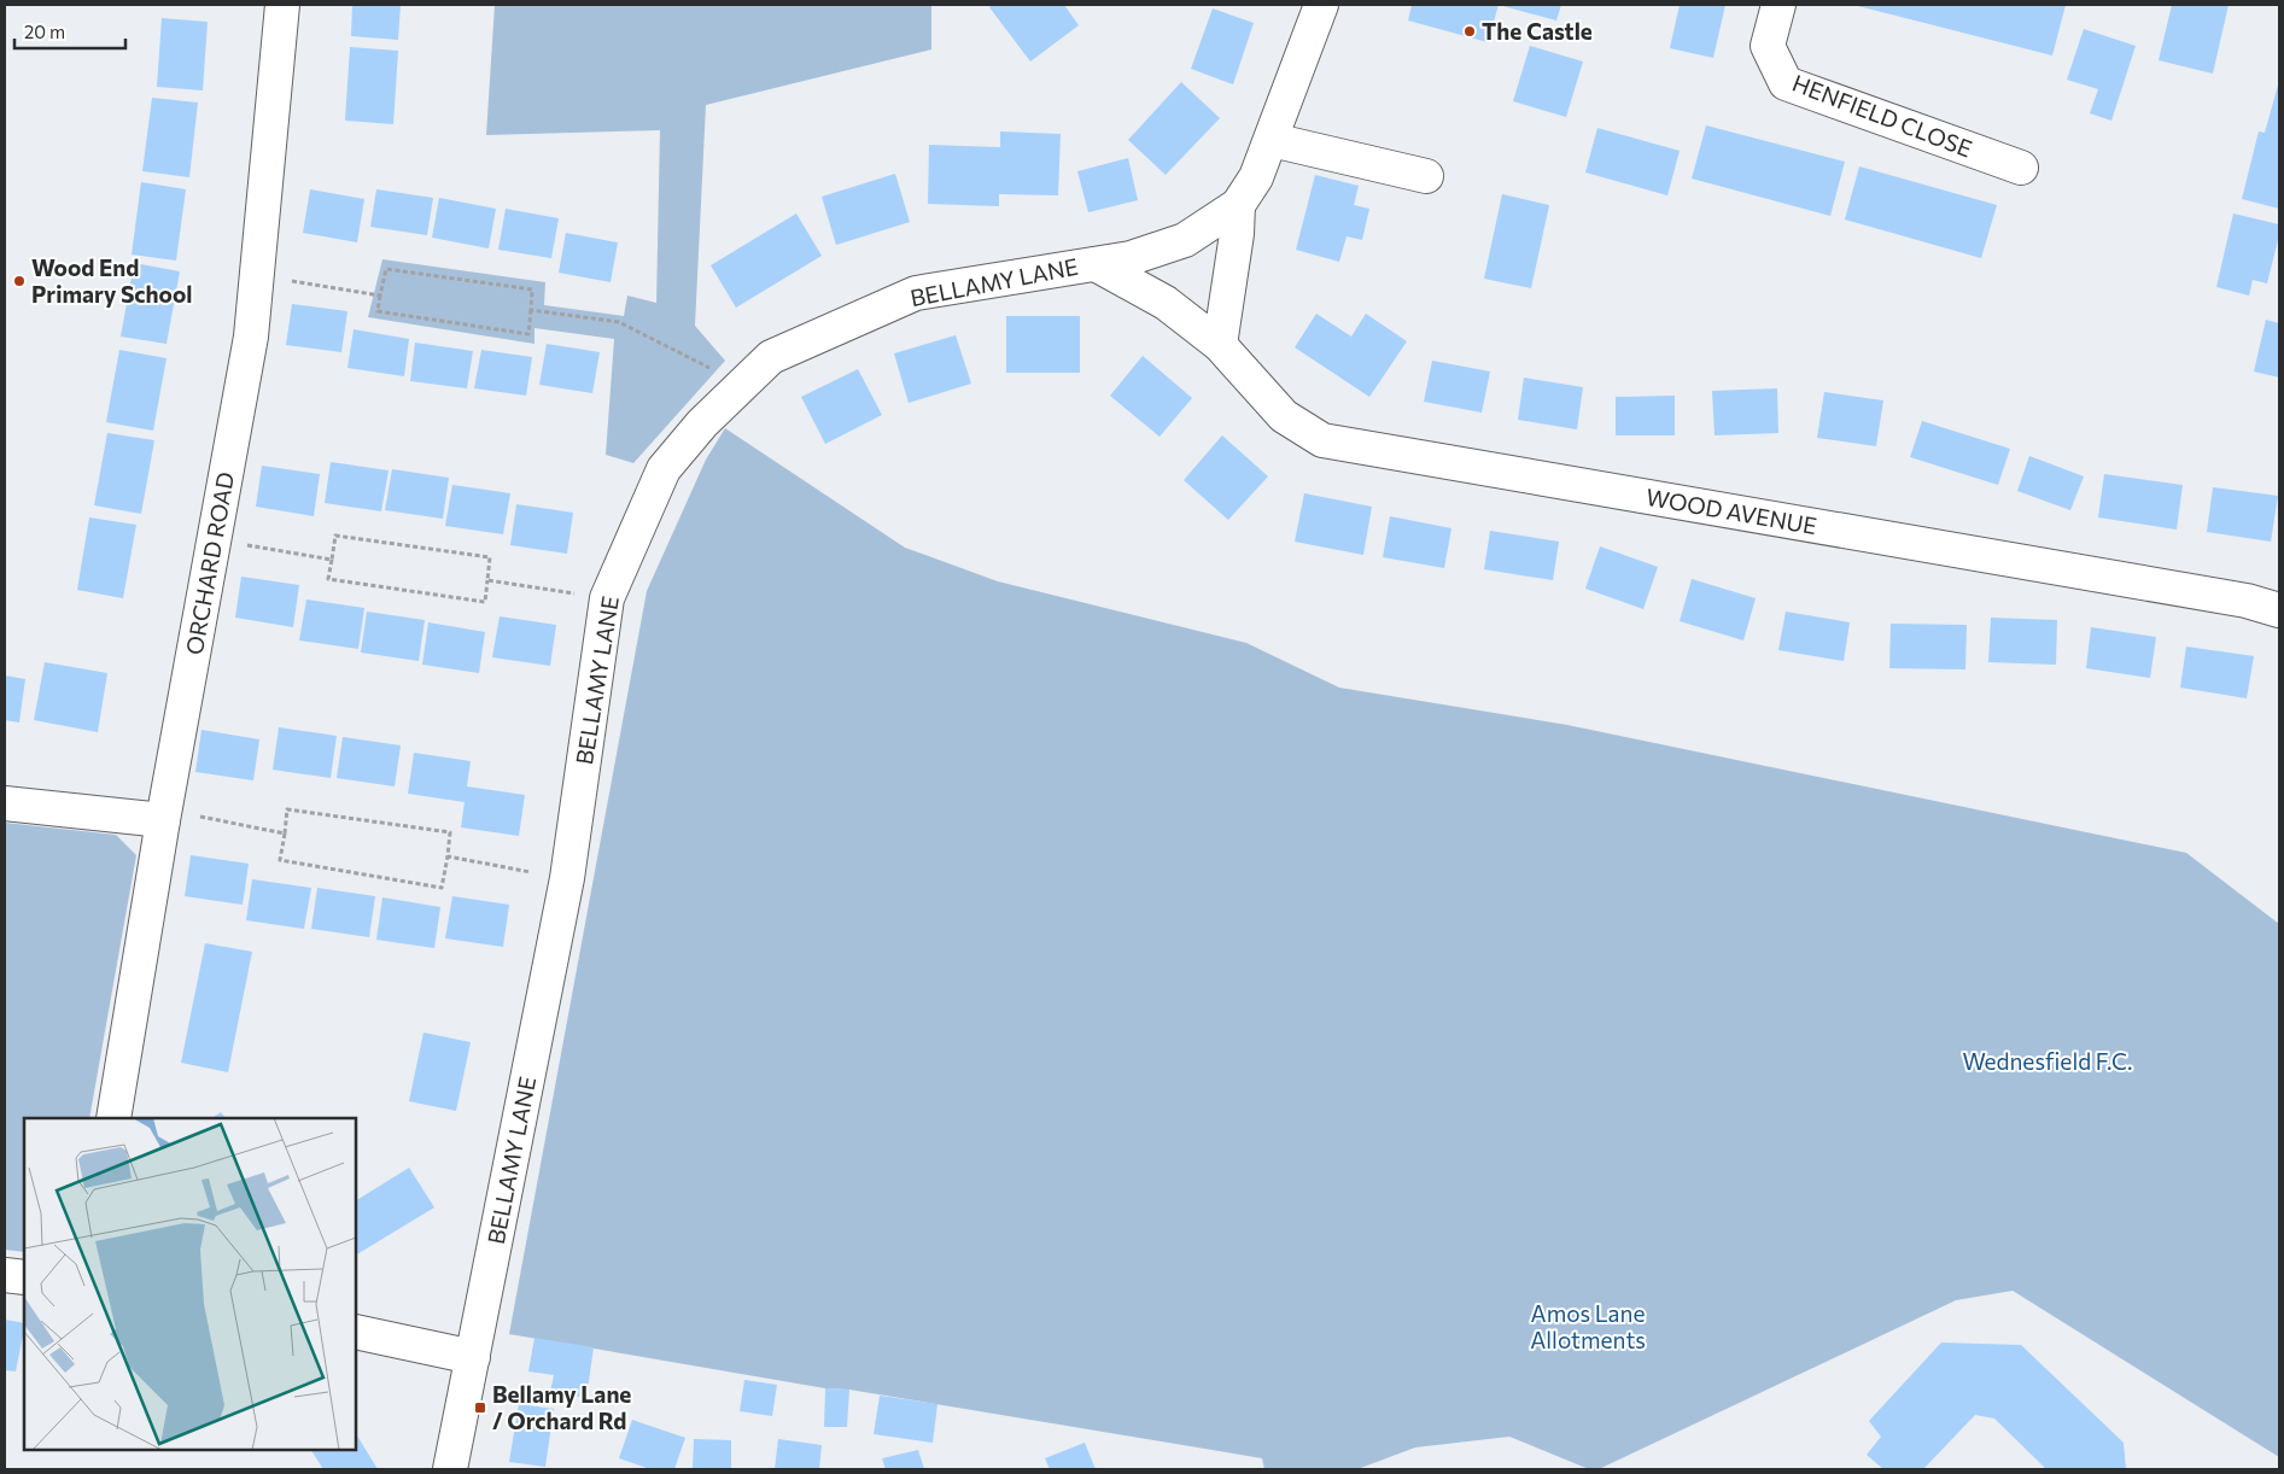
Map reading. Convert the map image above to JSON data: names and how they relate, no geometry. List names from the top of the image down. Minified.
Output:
{"streets":{"street":["HENFIELD CLOSE","BELLAMY LANE","WOOD AVENUE","ORCHARD ROAD"]},"crossings":[["BELLAMY LANE","WOOD AVENUE"]],"parks":["Wednesfield F.C.","Amos Lane Allotments"],"places":{"other":["The Castle","Wood End Primary School"],"transit":["Bellamy Lane / Orchard Rd"]},"scale_bar":"20 m"}
